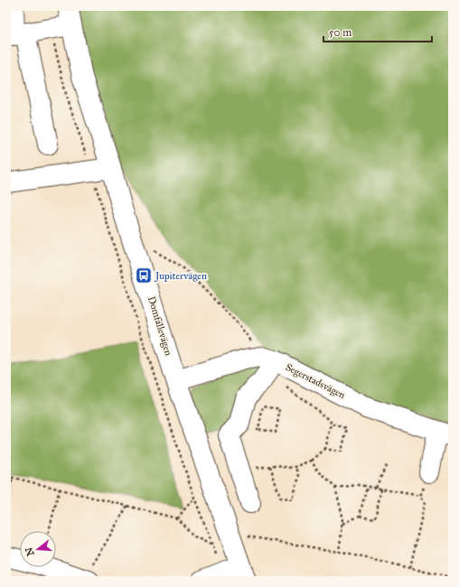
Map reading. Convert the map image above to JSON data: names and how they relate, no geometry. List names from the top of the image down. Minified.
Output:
{"streets":{"street":["Domfällevägen","Segerstadsvägen"]},"places":{"bus stop":["Jupitervägen"]},"scale_bar":"50 m","north":"left"}
